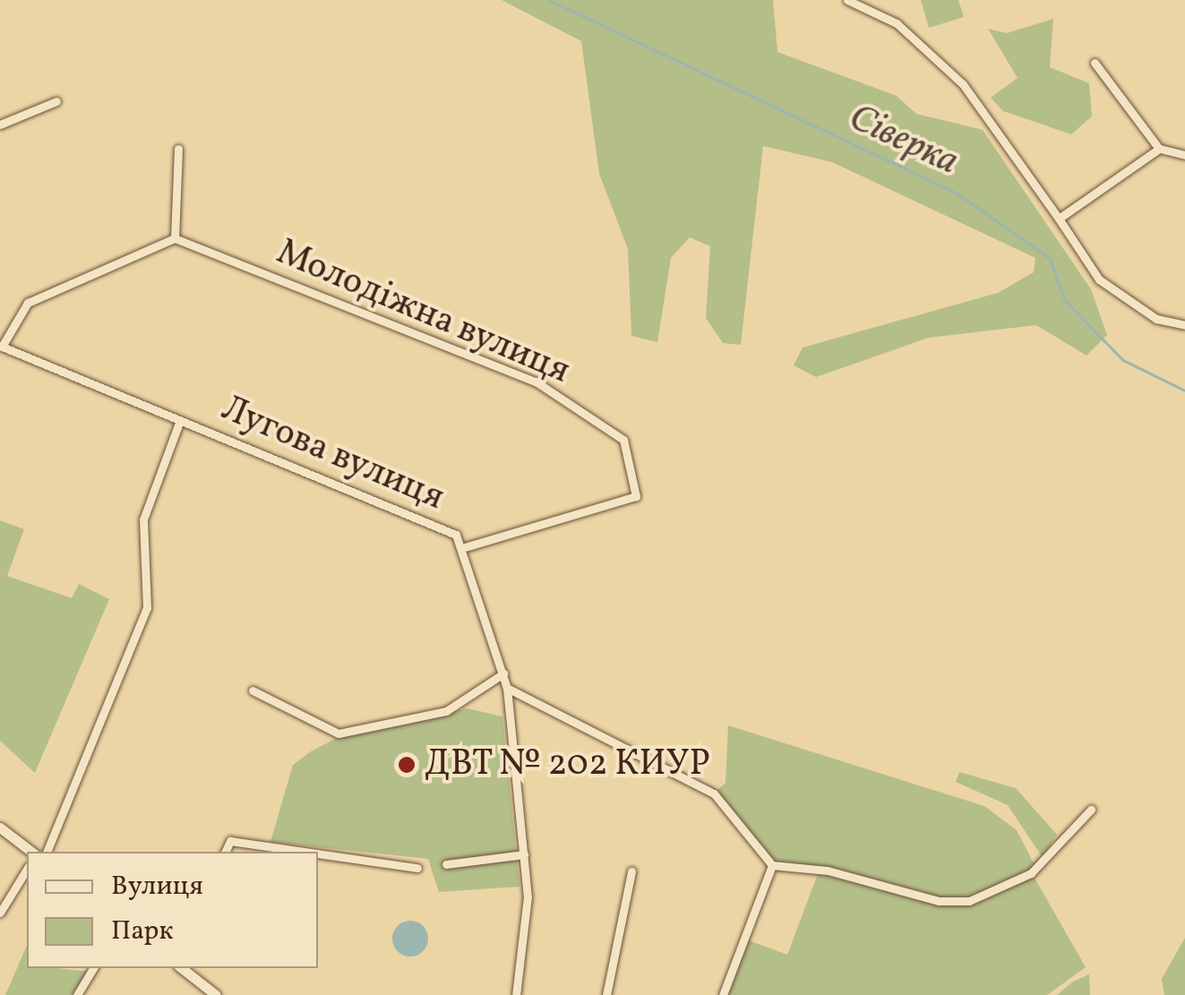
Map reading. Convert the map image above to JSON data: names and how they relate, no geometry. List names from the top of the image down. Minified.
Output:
{"streets":{"street":["Молодіжна вулиця","Лугова вулиця"]},"crossings":[["Молодіжна вулиця","Лугова вулиця"]],"water":["Сіверка"],"places":["ДВТ № 202 КИУР"],"legend":["Вулиця","Парк"]}
